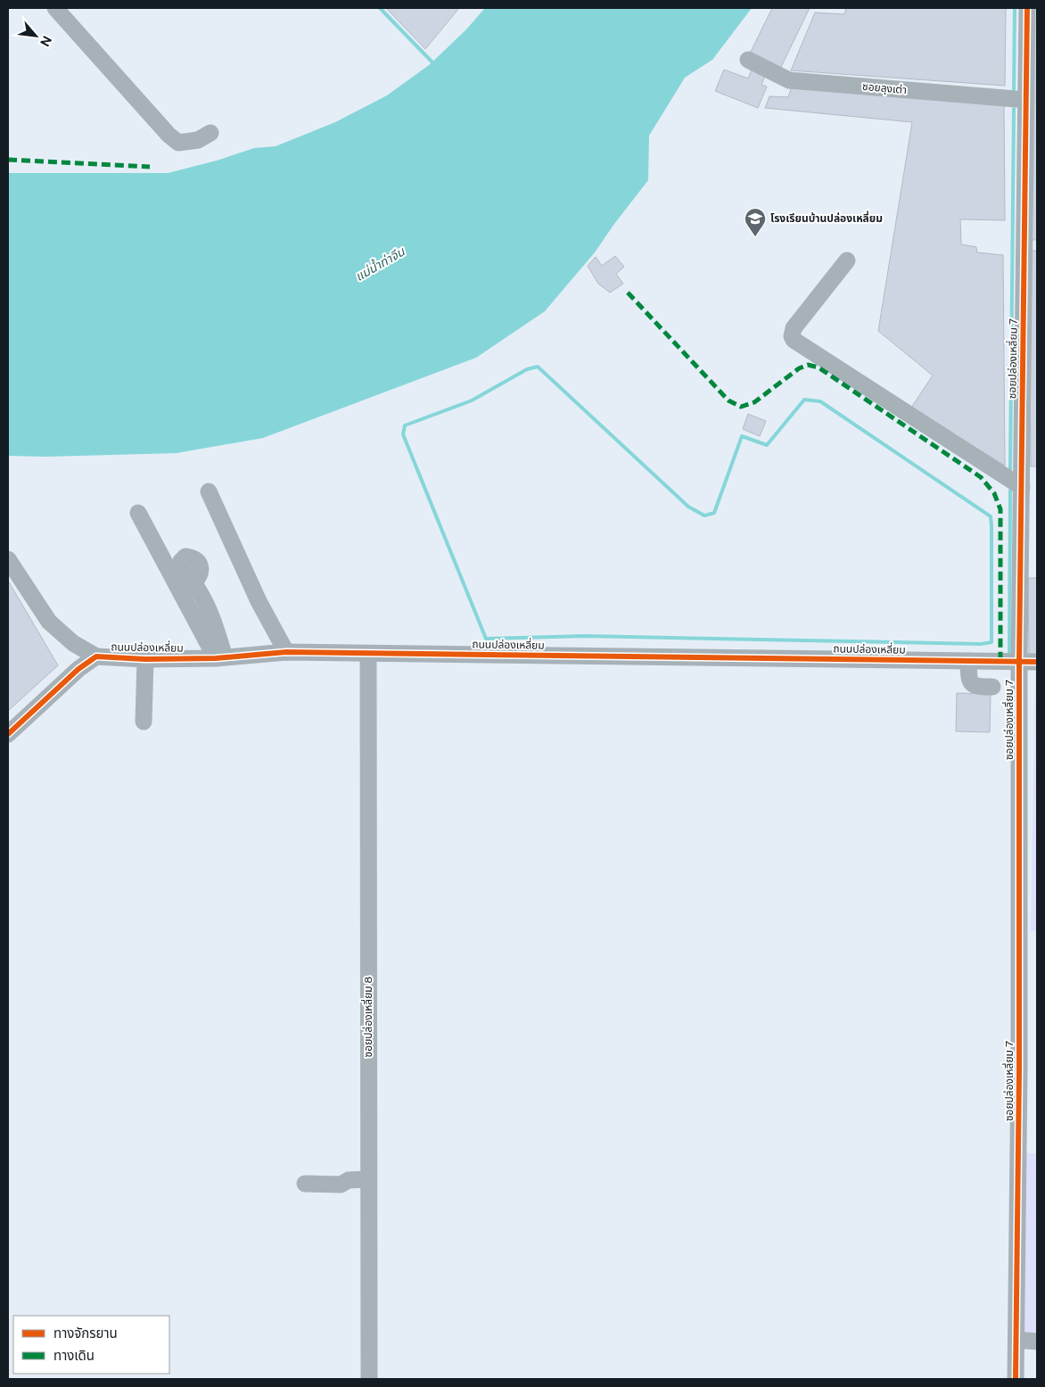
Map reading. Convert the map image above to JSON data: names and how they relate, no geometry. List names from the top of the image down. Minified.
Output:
{"streets":{"street":["ซอยลุงเต่า","ซอยปล่องเหลี่ยม 7","ถนนปล่องเหลี่ยม","ซอยปล่องเหลี่ยม 8"]},"crossings":[["ซอยลุงเต่า","ซอยปล่องเหลี่ยม 7"],["ซอยปล่องเหลี่ยม 7","ถนนปล่องเหลี่ยม"],["ถนนปล่องเหลี่ยม","ซอยปล่องเหลี่ยม 8"]],"water":["แม่น้ำท่าจีน"],"places":{"school or university":["โรงเรียนบ้านปล่องเหลี่ยม"]},"legend":["ทางจักรยาน","ทางเดิน"],"north":"bottom right"}
